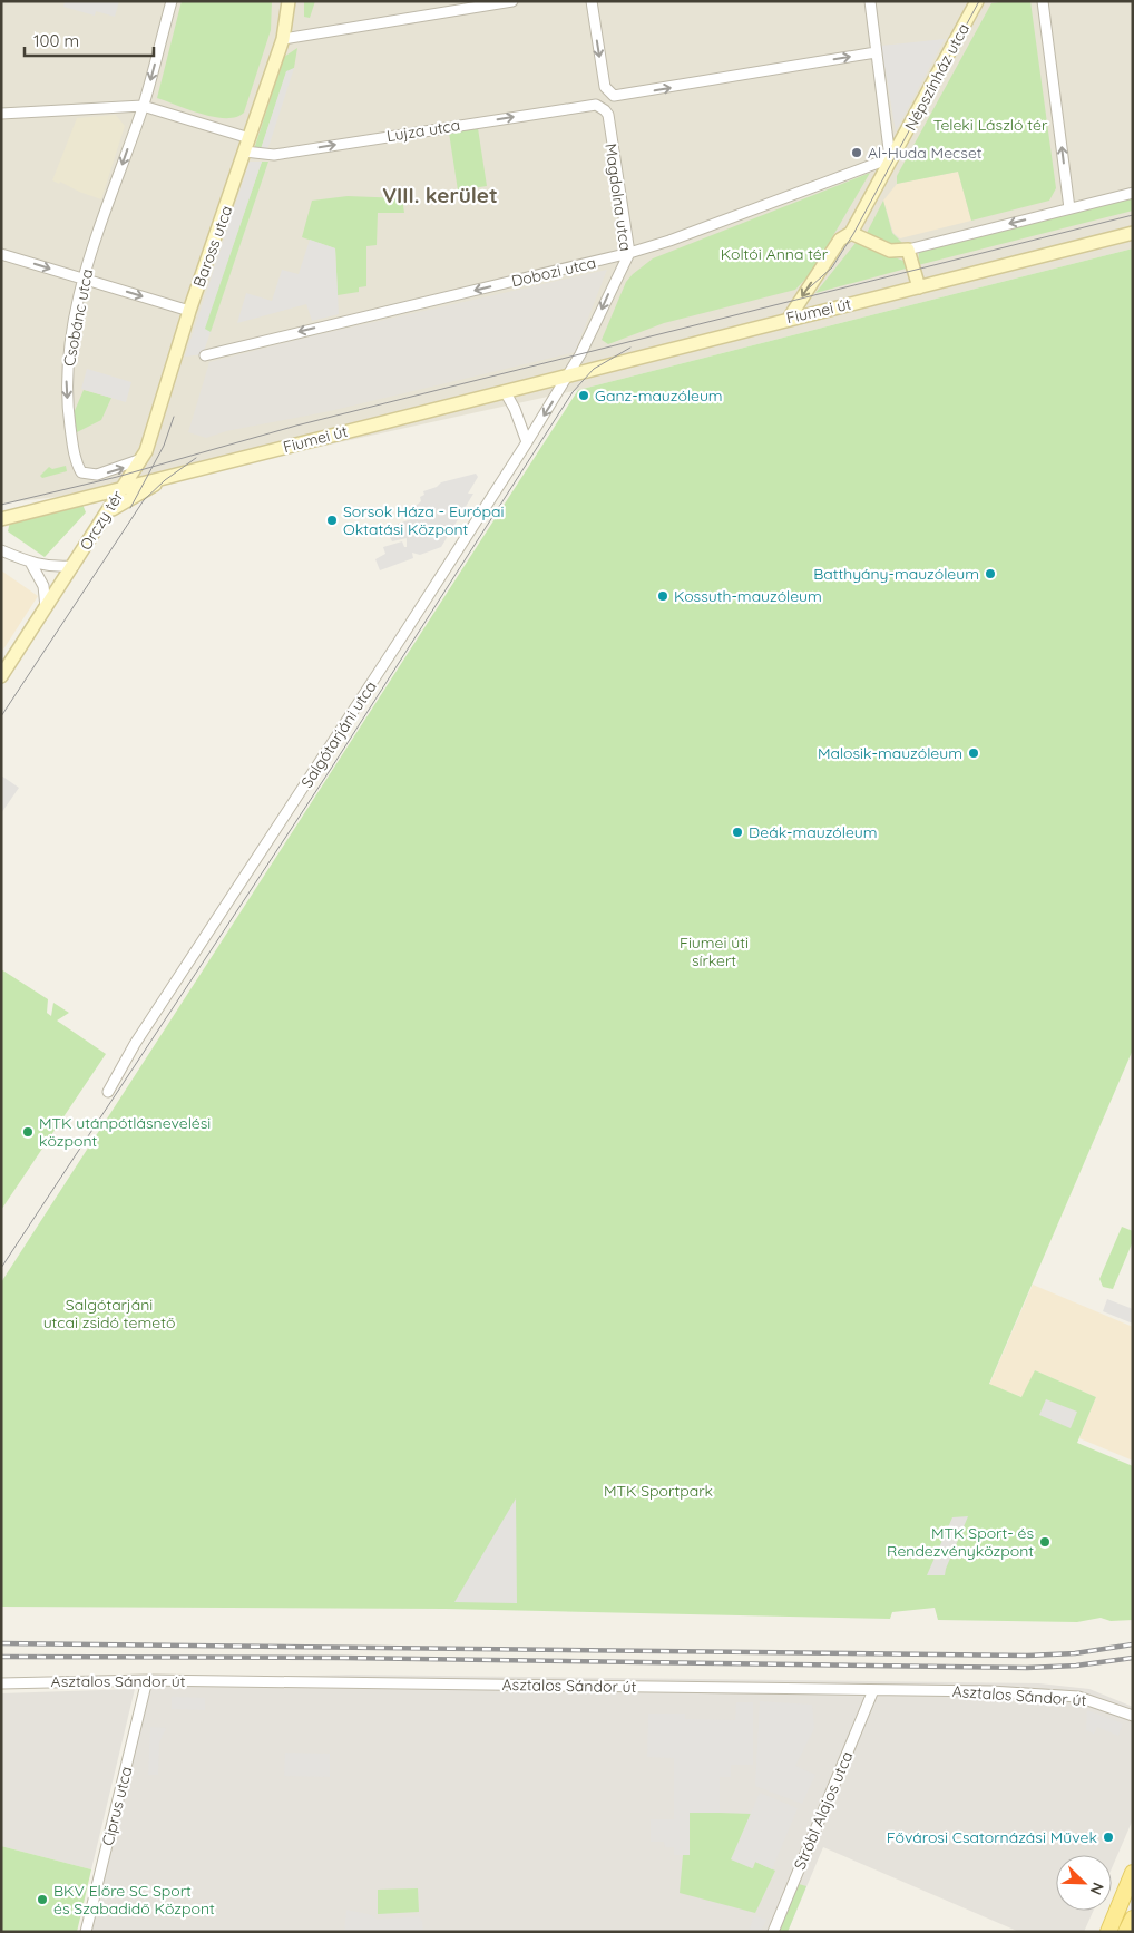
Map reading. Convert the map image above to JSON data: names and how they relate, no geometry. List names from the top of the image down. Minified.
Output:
{"streets":{"main road":["Népszínház utca","Baross utca","Fiumei út","Orczy tér"],"street":["Lujza utca","Magdolna utca","Dobozi utca","Csobánc utca","Salgótarjáni utca","Asztalos Sándor út","Ciprus utca","Stróbl Alajos utca"]},"crossings":[["Népszínház utca","Dobozi utca"],["Népszínház utca","Fiumei út"],["Lujza utca","Magdolna utca"],["Lujza utca","Baross utca"],["Magdolna utca","Dobozi utca"],["Magdolna utca","Fiumei út"],["Magdolna utca","Salgótarjáni utca"],["Baross utca","Fiumei út"],["Baross utca","Csobánc utca"],["Baross utca","Orczy tér"],["Fiumei út","Orczy tér"],["Fiumei út","Salgótarjáni utca"],["Asztalos Sándor út","Ciprus utca"],["Asztalos Sándor út","Stróbl Alajos utca"]],"one_way":["Lujza utca","Magdolna utca","Dobozi utca","Csobánc utca"],"districts":["VIII. kerület"],"parks":["Teleki László tér","Koltói Anna tér","Fiumei úti sírkert","Salgótarjáni utcai zsidó temető","MTK Sportpark"],"places":["Al-Huda Mecset","Ganz-mauzóleum","Sorsok Háza - Európai Oktatási Központ","Batthyány-mauzóleum","Kossuth-mauzóleum","Malosik-mauzóleum","Deák-mauzóleum","MTK utánpótlásnevelési központ","MTK Sport- és Rendezvényközpont","Fővárosi Csatornázási Művek","BKV Előre SC Sport és Szabadidő Központ"],"scale_bar":"100 m","north":"bottom right"}
